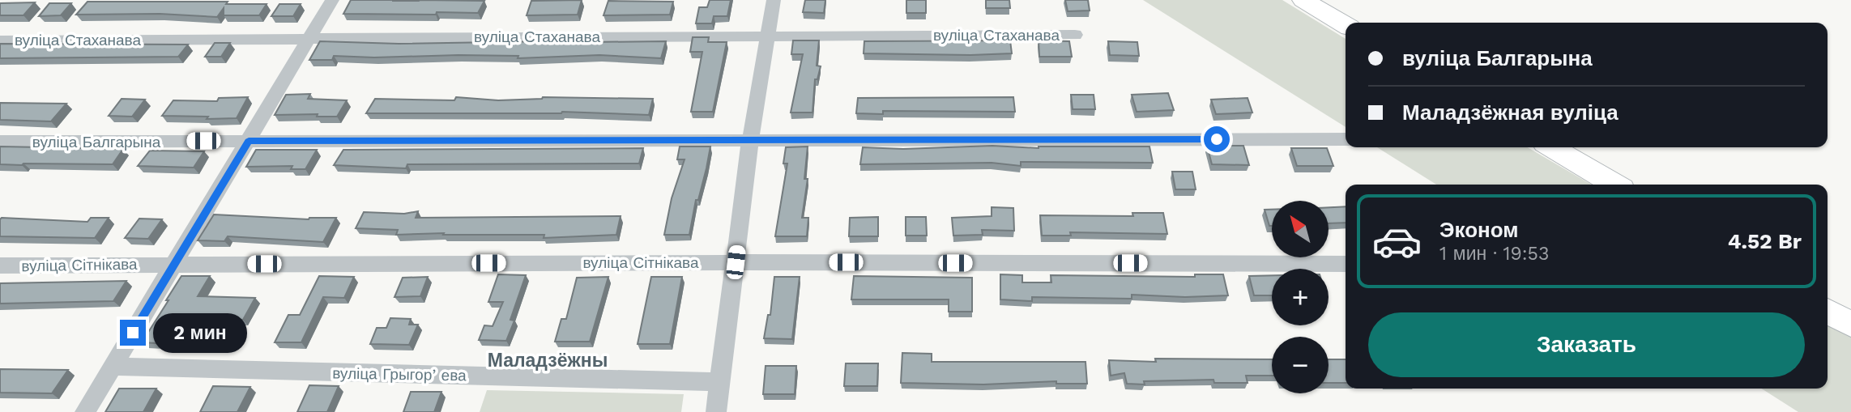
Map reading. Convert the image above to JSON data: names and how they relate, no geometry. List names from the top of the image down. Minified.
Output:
{"streets":{"street":["вуліца Стаханава","вуліца Балгарына","вуліца Сітнікава","вуліца Грыгорʼева"]},"districts":["Маладзёжны"],"north":"top left","page":{"banner":["вуліца Балгарына","Маладзёжная вуліца"],"list":[{"name":"Эконом","note":"1 мин · 19:53","value":"4.52 Br"}],"map_buttons":["+","−"],"buttons":"Заказать","bubble":"2 мин"}}
